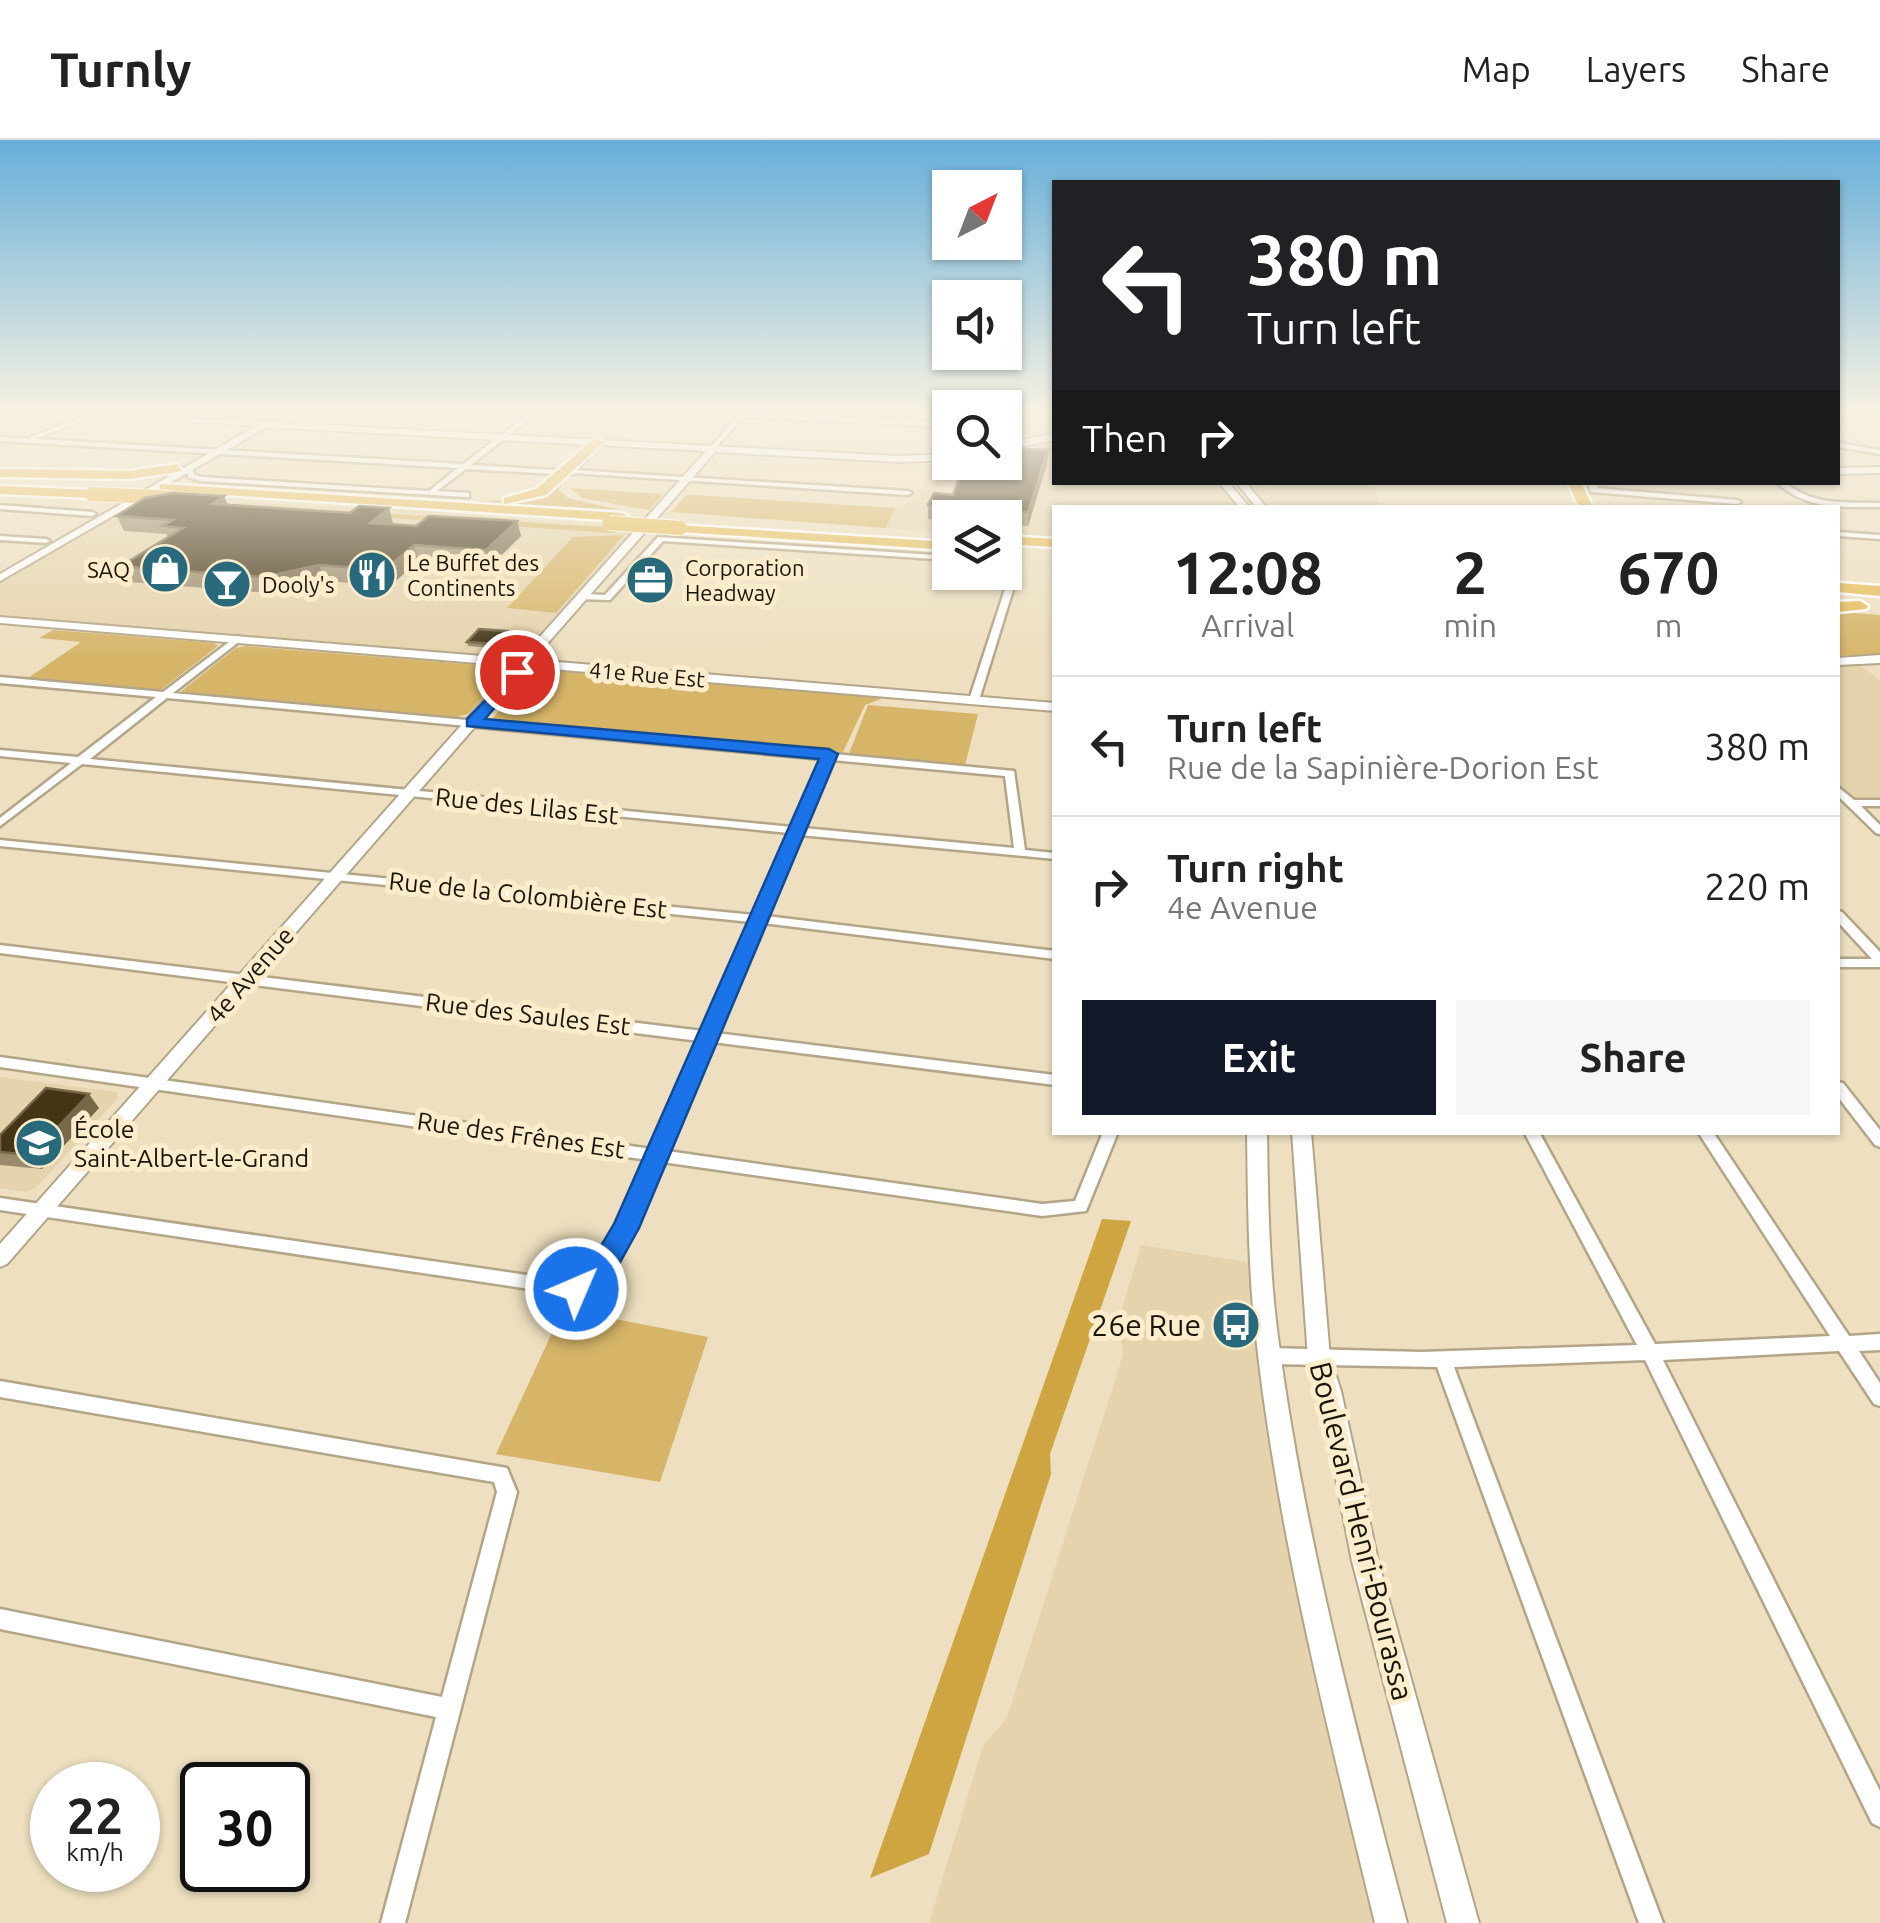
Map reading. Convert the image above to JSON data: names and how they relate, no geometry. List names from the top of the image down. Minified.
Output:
{"streets":{"street":["41e Rue Est","Rue des Lilas Est","Rue de la Colombière Est","4e Avenue","Rue des Saules Est","Rue des Frênes Est","Boulevard Henri-Bourassa"]},"crossings":[["41e Rue Est","4e Avenue"],["Rue des Lilas Est","4e Avenue"],["Rue de la Colombière Est","4e Avenue"],["4e Avenue","Rue des Saules Est"],["4e Avenue","Rue des Frênes Est"]],"places":{"shop":["SAQ"],"restaurant":["Le Buffet des Continents"],"office":["Corporation Headway"],"bar":["Dooly's"],"school or university":["École Saint-Albert-le-Grand"],"bus stop":["26e Rue"]},"north":"top right","page":{"header":"Turnly","nav":["Map","Layers","Share"],"turn":["380 m","Turn left"],"then":"Then","eta":["12:08","Arrival","2","min","670","m"],"list":[{"name":"Turn left","note":"Rue de la Sapinière-Dorion Est","value":"380 m"},{"name":"Turn right","note":"4e Avenue","value":"220 m"}],"buttons":["Exit","Share"],"speed":"22 km/h","limit":"30"}}
